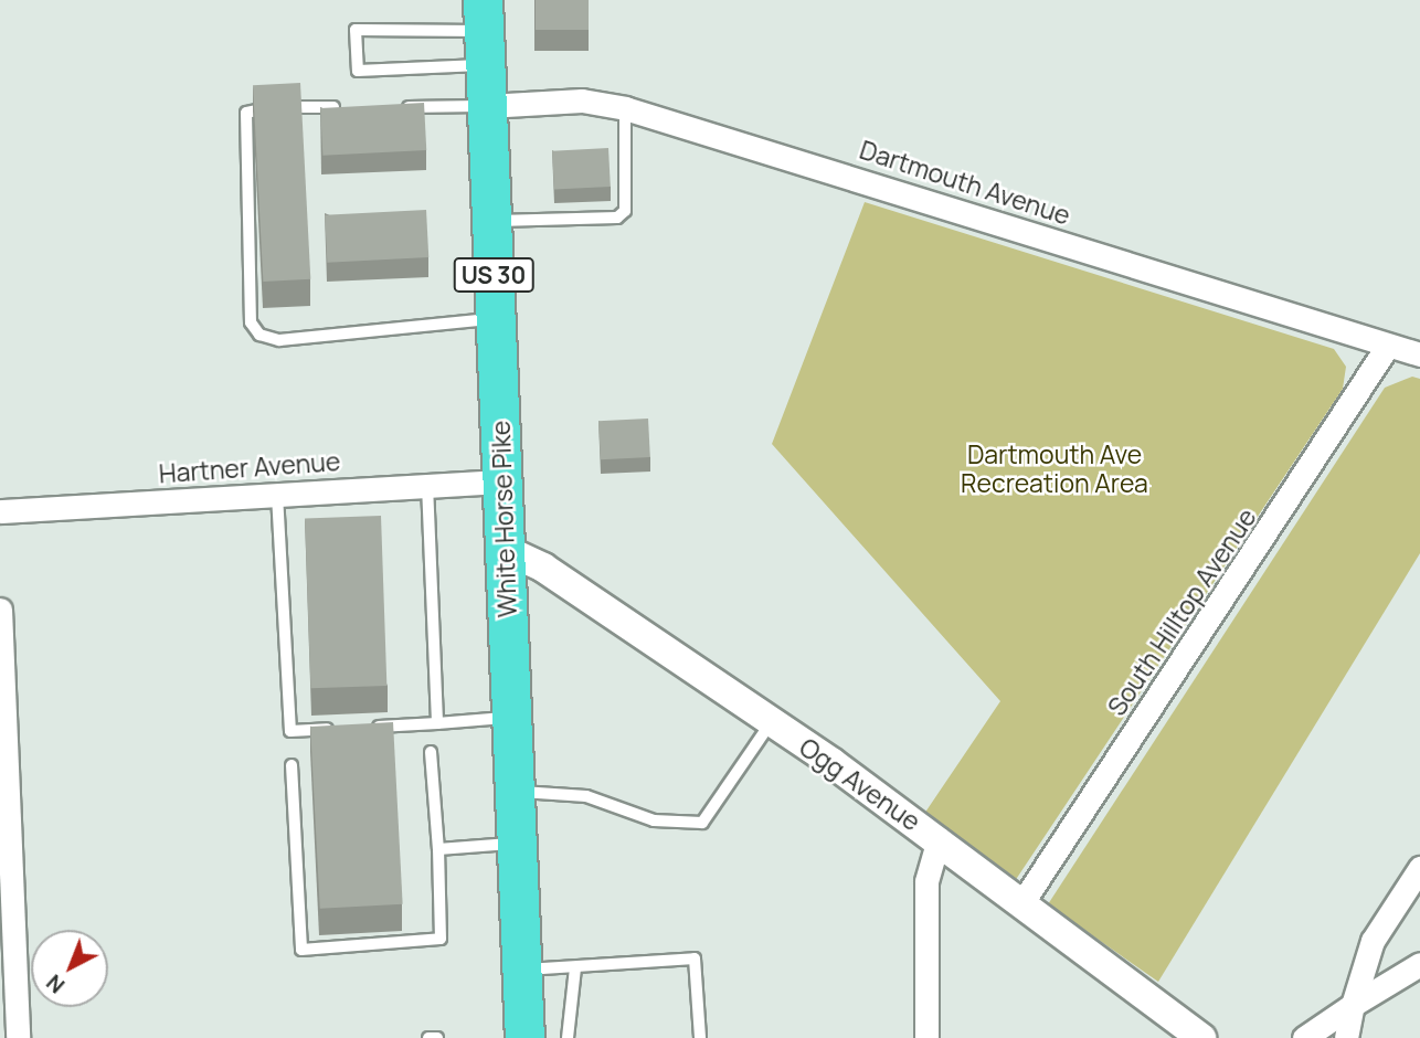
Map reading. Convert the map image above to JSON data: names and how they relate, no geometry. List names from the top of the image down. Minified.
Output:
{"streets":{"highway":["US 30","White Horse Pike"],"street":["Dartmouth Avenue","Hartner Avenue","South Hilltop Avenue","Ogg Avenue"]},"crossings":[["Dartmouth Avenue","White Horse Pike"],["Dartmouth Avenue","South Hilltop Avenue"],["Hartner Avenue","White Horse Pike"],["White Horse Pike","Ogg Avenue"],["South Hilltop Avenue","Ogg Avenue"]],"parks":["Dartmouth Ave Recreation Area"],"north":"bottom left"}
